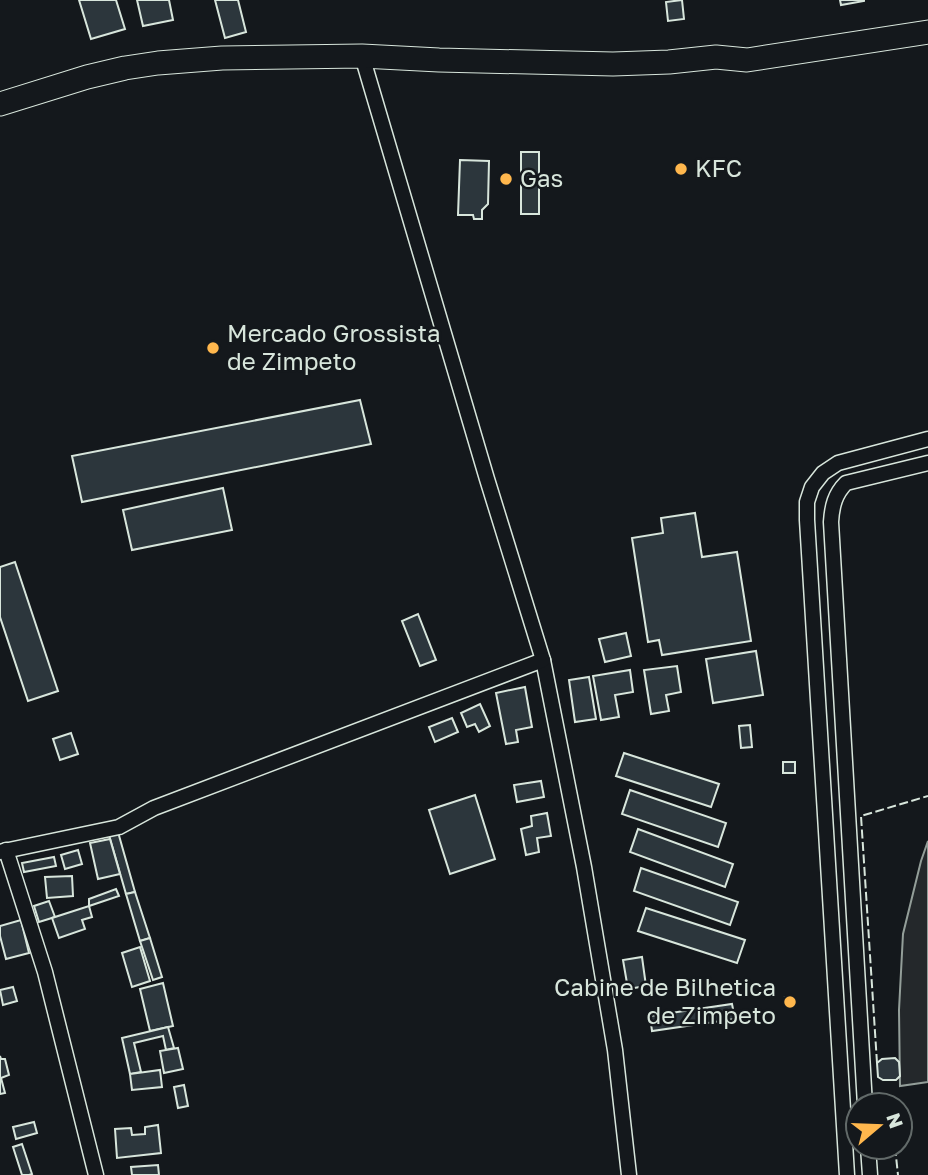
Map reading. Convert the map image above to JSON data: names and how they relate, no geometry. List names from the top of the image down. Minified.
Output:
{"places":["KFC","Gas","Mercado Grossista de Zimpeto","Cabine de Bilhetica de Zimpeto"],"north":"right"}
